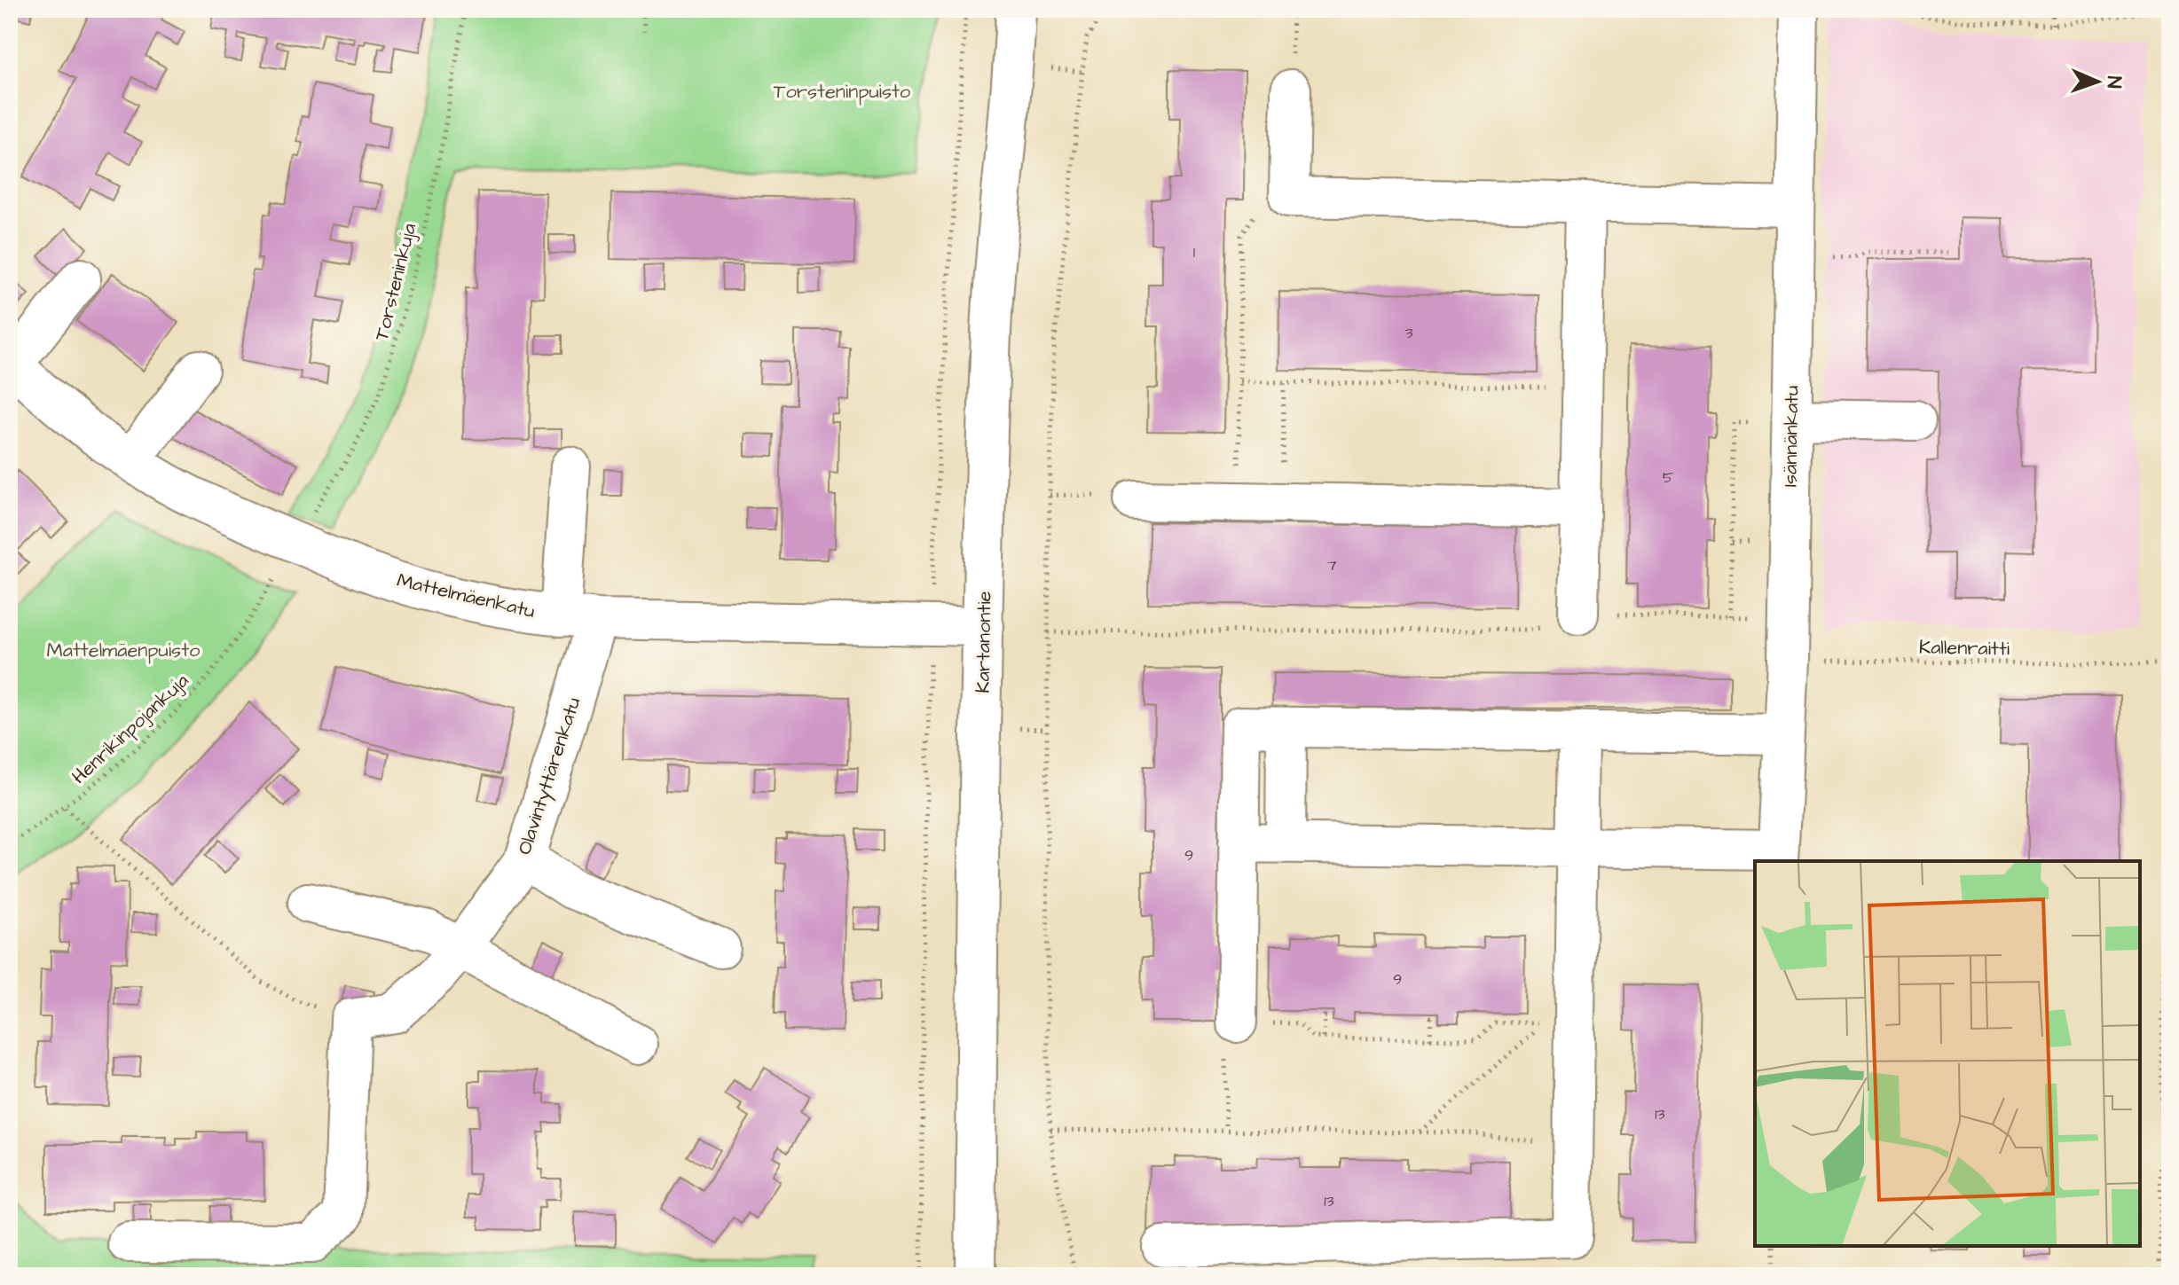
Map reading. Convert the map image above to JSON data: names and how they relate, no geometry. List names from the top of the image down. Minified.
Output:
{"streets":{"street":["Isännänkatu","Mattelmäenkatu","Kartanontie","Olavintyttärenkatu"],"path":["Torsteninkuja","Kallenraitti","Henrikinpojankuja"]},"crossings":[["Torsteninkuja","Mattelmäenkatu"],["Torsteninkuja","Henrikinpojankuja"],["Isännänkatu","Kallenraitti"],["Mattelmäenkatu","Kartanontie"],["Mattelmäenkatu","Henrikinpojankuja"],["Mattelmäenkatu","Olavintyttärenkatu"]],"parks":["Torsteninpuisto","Mattelmäenpuisto"],"house_numbers":["1","3","5","7","9","9","13","13"],"north":"right"}
